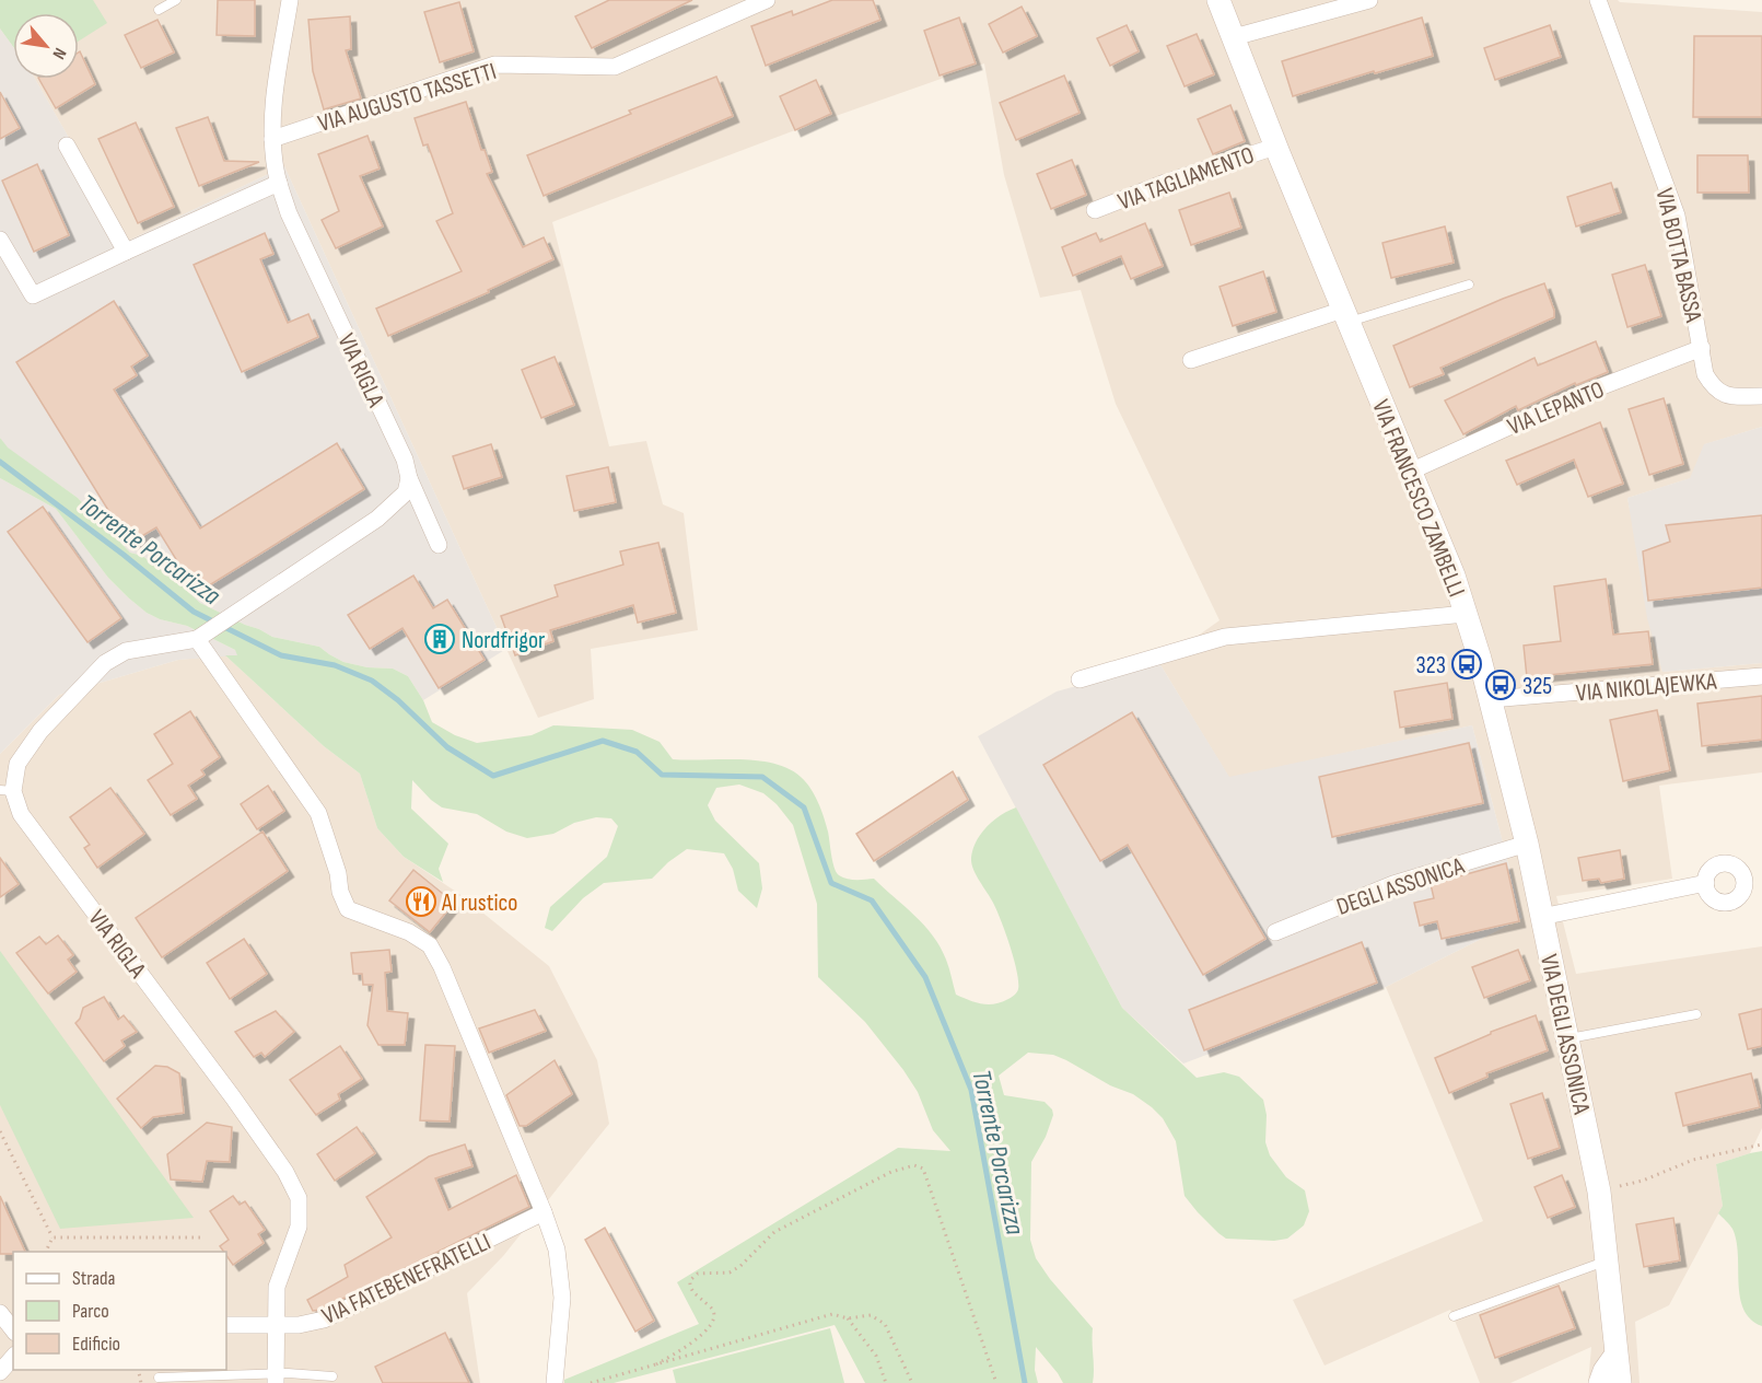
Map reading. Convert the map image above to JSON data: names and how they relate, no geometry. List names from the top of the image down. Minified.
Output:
{"streets":{"main road":["VIA FRANCESCO ZAMBELLI","VIA DEGLI ASSONICA"],"street":["VIA AUGUSTO TASSETTI","VIA TAGLIAMENTO","VIA BOTTA BASSA","VIA RIGLA","VIA LEPANTO","VIA NIKOLAJEWKA","DEGLI ASSONICA","VIA FATEBENEFRATELLI"]},"crossings":[["VIA AUGUSTO TASSETTI","VIA RIGLA"],["VIA TAGLIAMENTO","VIA FRANCESCO ZAMBELLI"],["VIA BOTTA BASSA","VIA LEPANTO"],["VIA RIGLA","VIA FATEBENEFRATELLI"],["VIA LEPANTO","VIA FRANCESCO ZAMBELLI"],["VIA FRANCESCO ZAMBELLI","VIA NIKOLAJEWKA"],["VIA FRANCESCO ZAMBELLI","VIA DEGLI ASSONICA"],["VIA NIKOLAJEWKA","VIA DEGLI ASSONICA"],["DEGLI ASSONICA","VIA DEGLI ASSONICA"]],"water":["Torrente Porcarizza"],"places":{"building":["Nordfrigor"],"bus stop":["323","325"],"restaurant":["Al rustico"]},"legend":["Strada","Parco","Edificio"],"north":"bottom right"}
